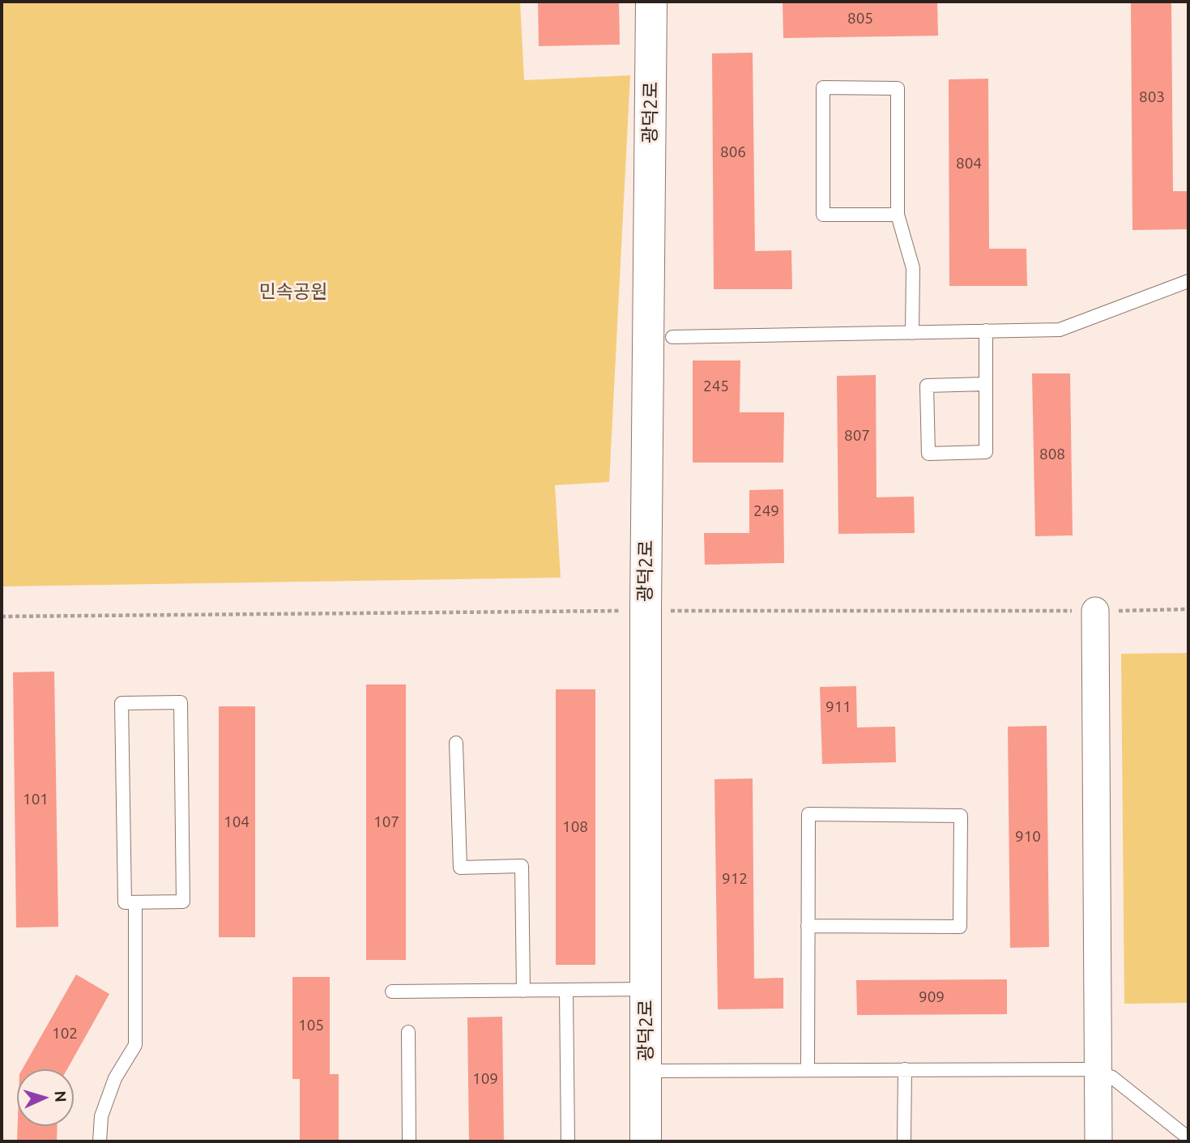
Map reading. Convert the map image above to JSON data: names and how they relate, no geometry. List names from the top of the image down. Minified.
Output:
{"streets":{"street":["광덕2로"]},"parks":["민속공원"],"house_numbers":["805","803","806","804","245","807","808","249","911","101","104","107","108","910","912","909","105","102","109"],"north":"right"}
